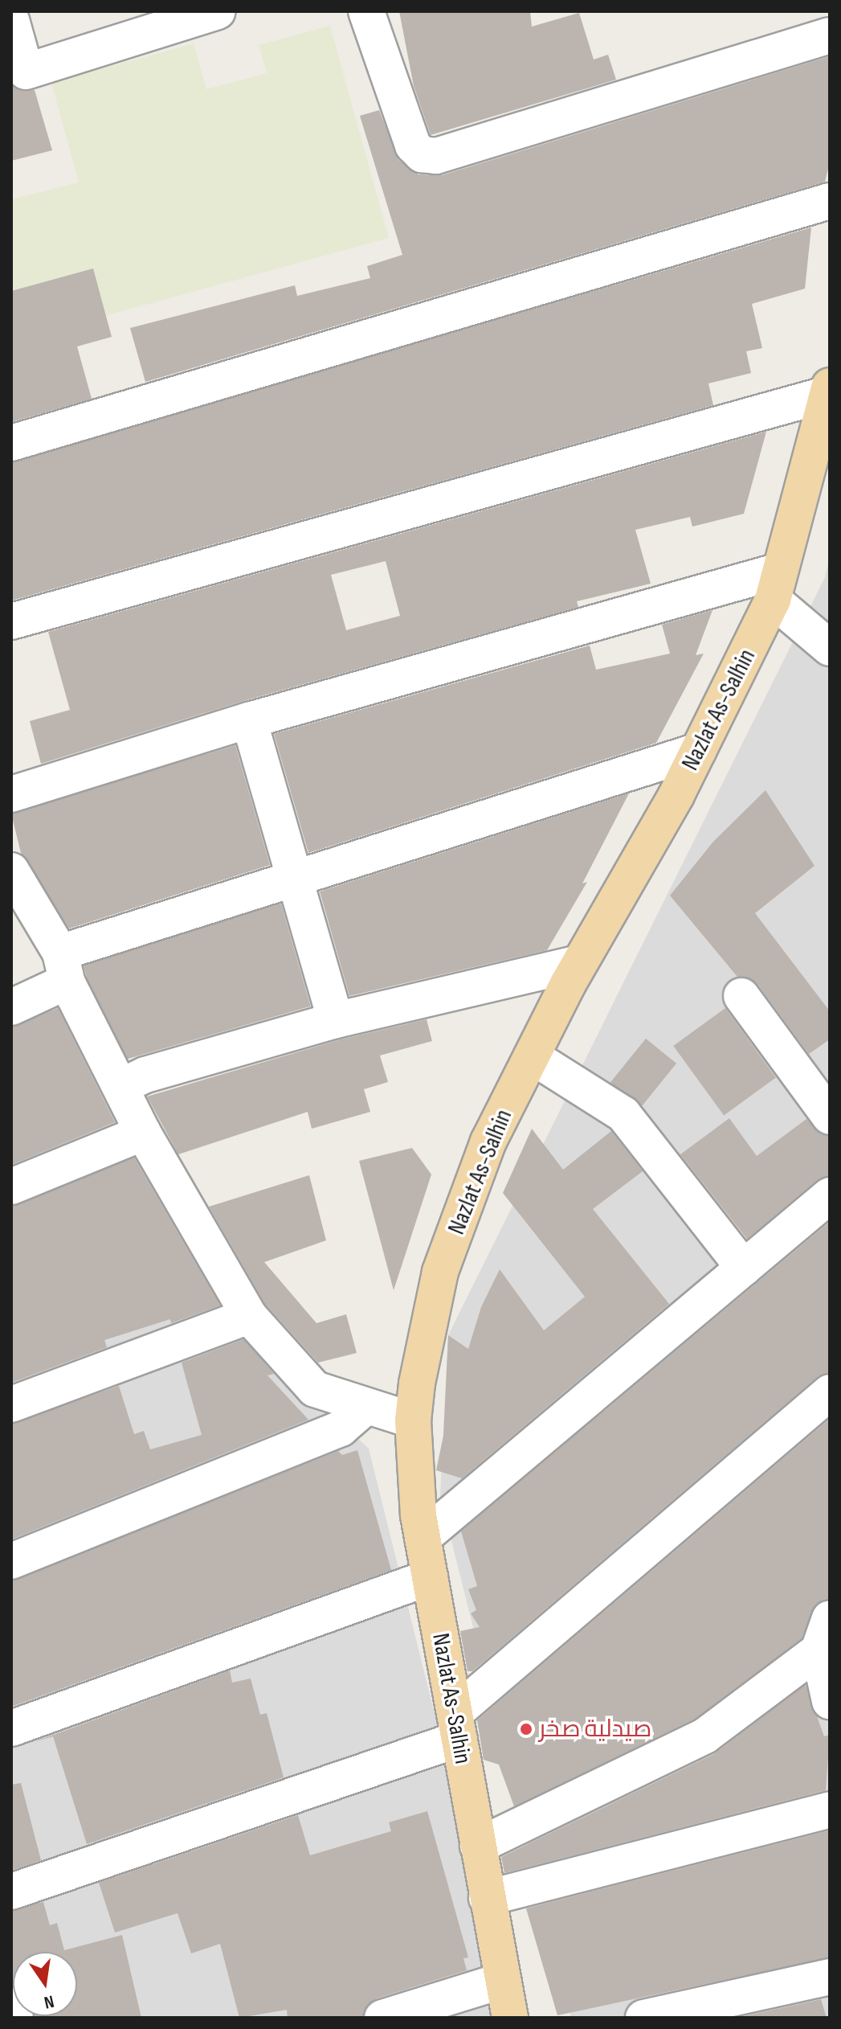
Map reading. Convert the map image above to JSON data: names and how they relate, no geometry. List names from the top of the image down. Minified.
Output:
{"streets":{"main road":["Nazlat As-Salhin"]},"places":["صيدلية صخر"],"north":"bottom"}
